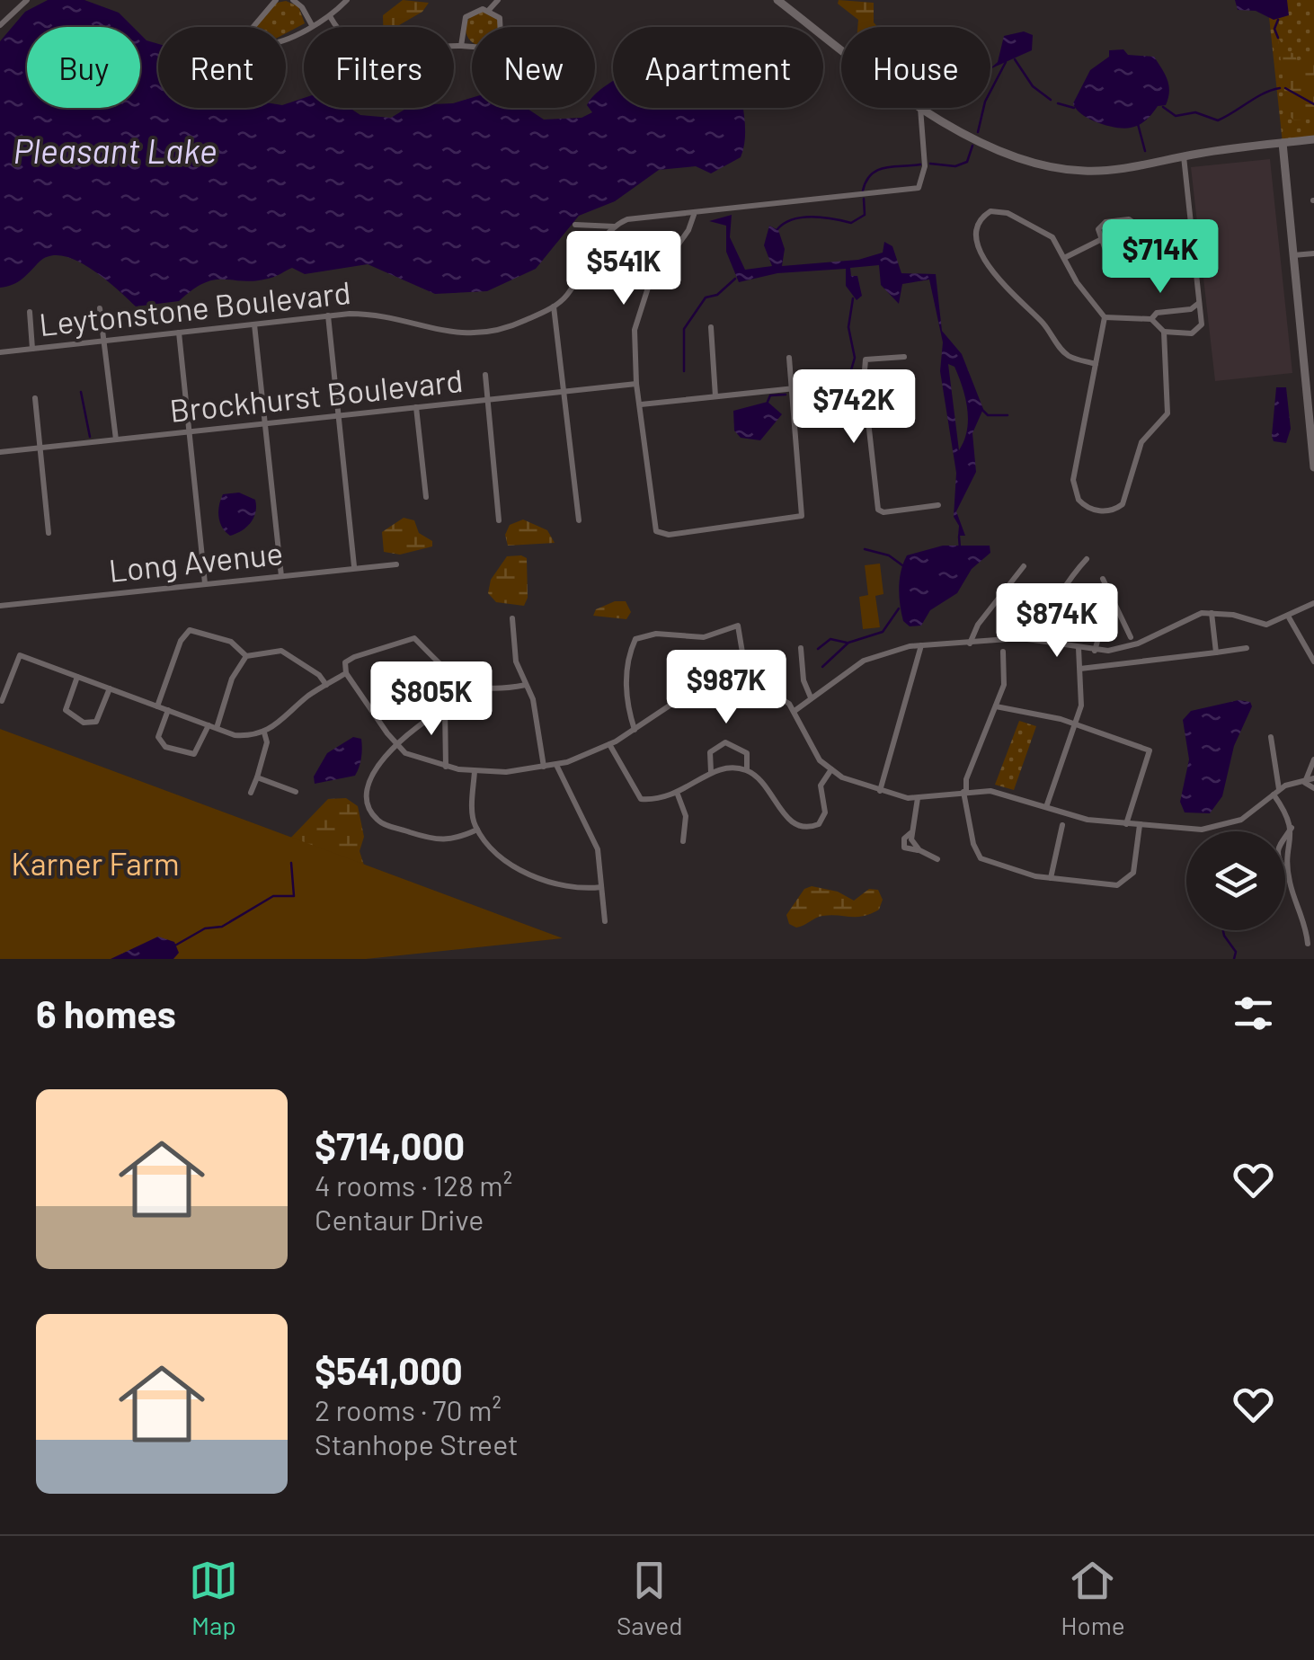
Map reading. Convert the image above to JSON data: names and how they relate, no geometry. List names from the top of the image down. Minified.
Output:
{"streets":{"street":["Leytonstone Boulevard","Brockhurst Boulevard","Long Avenue"]},"water":["Pleasant Lake"],"parks":["Karner Farm"],"page":{"chip":["Buy","Rent","Filters","New","Apartment","House"],"price":["$714K","$541K","$742K","$874K","$987K","$805K"],"heading":"6 homes","list":[{"name":"$714,000","note":"4 rooms · 128 m² · Centaur Drive"},{"name":"$541,000","note":"2 rooms · 70 m² · Stanhope Street"}],"tabs":["Map","Saved","Home"]}}
